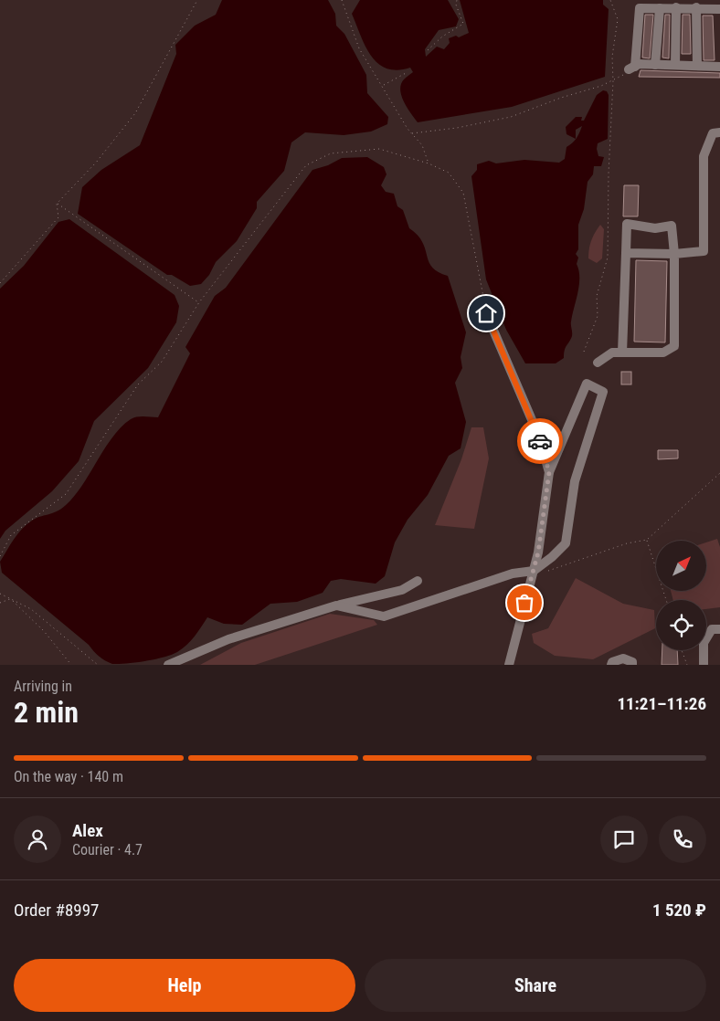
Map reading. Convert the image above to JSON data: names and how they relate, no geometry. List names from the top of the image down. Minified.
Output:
{"north":"top right","page":{"heading":["2 min","Arriving in","11:21–11:26"],"panel":["Alex","Courier · 4.7","Order #8997","1 520 ₽"],"bar":"On the way · 140 m","buttons":["Help","Share"]}}
